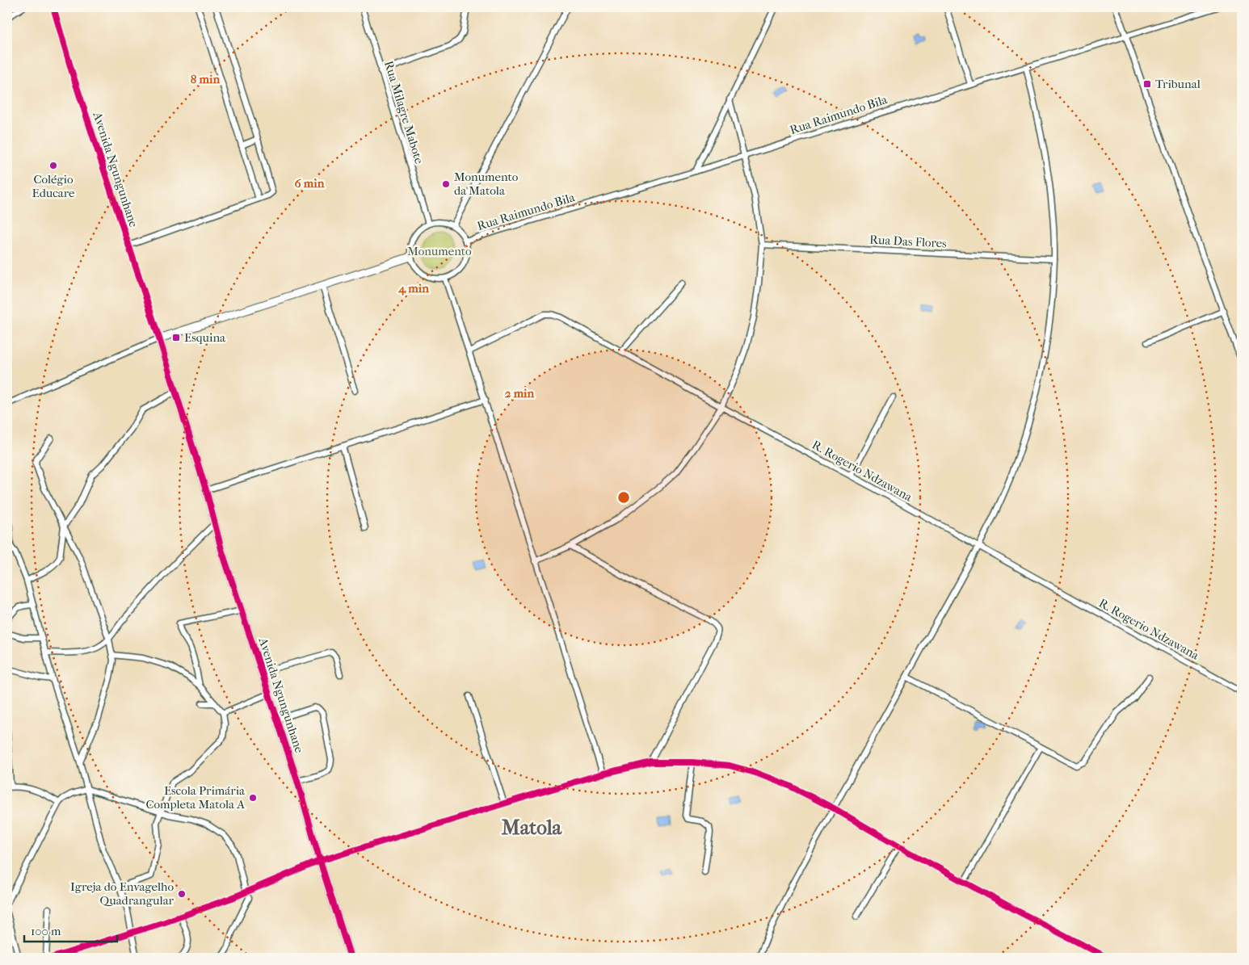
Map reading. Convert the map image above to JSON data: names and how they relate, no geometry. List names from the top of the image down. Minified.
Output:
{"streets":{"street":["Rua Milagre Mabote","Rua Raimundo Bila","Avenida Ngungunhane","Rua Das Flores","R. Rogerio Ndzawana"]},"crossings":[["Rua Milagre Mabote","Rua Raimundo Bila"]],"districts":["Matola"],"parks":["Monumento"],"places":{"transit":["Tribunal","Esquina"],"other":["Colégio Educare","Monumento da Matola","Escola Primária Completa Matola A","Igreja do Envagelho Quadrangular"]},"scale_bar":"100 m","rings":["8 min","6 min","4 min","2 min"]}
